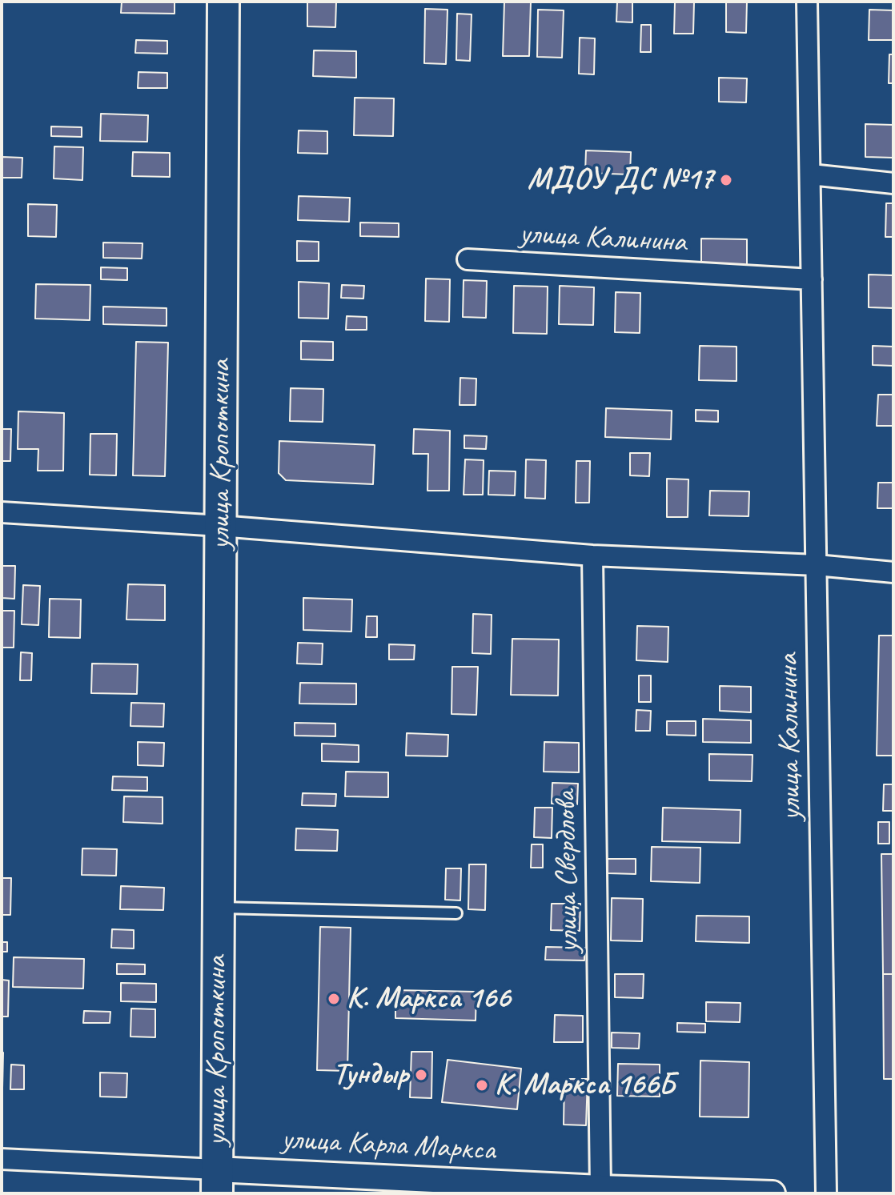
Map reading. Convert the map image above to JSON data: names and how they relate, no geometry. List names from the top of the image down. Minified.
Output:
{"streets":{"main road":["улица Кропоткина"],"street":["улица Калинина","улица Свердлова","улица Карла Маркса"]},"crossings":[["улица Кропоткина","улица Карла Маркса"],["улица Свердлова","улица Карла Маркса"]],"places":["МДОУ ДС №17","К. Маркса 166","Тундыр","К. Маркса 166Б"]}
